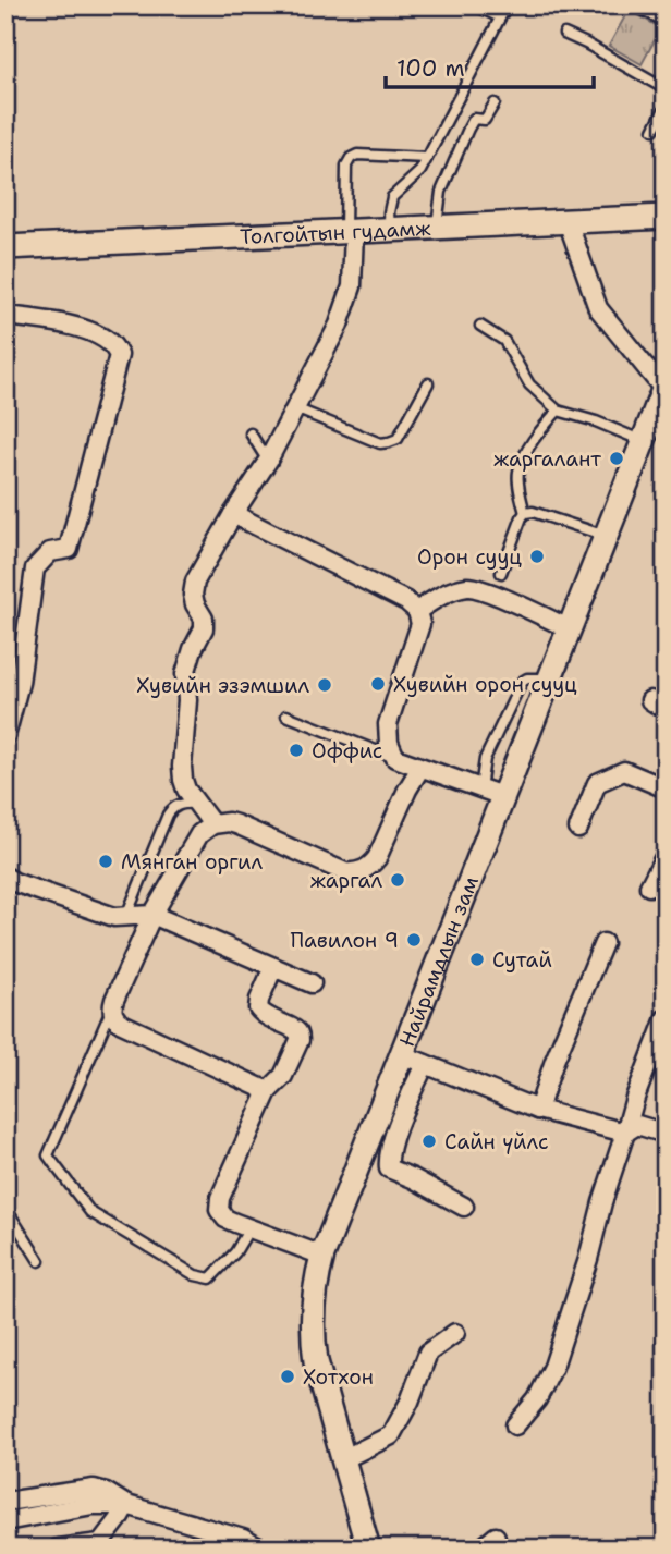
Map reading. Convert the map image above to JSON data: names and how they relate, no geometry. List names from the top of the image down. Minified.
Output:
{"streets":{"main road":["Толгойтын гудамж","Найрамдлын зам"]},"places":["жаргалант","Орон сууц","Хувийн орон сууц","Хувийн эзэмшил","Оффис","Мянган оргил","жаргал","Павилон 9","Сутай","Сайн үйлс","Хотхон"],"scale_bar":"100 m"}
